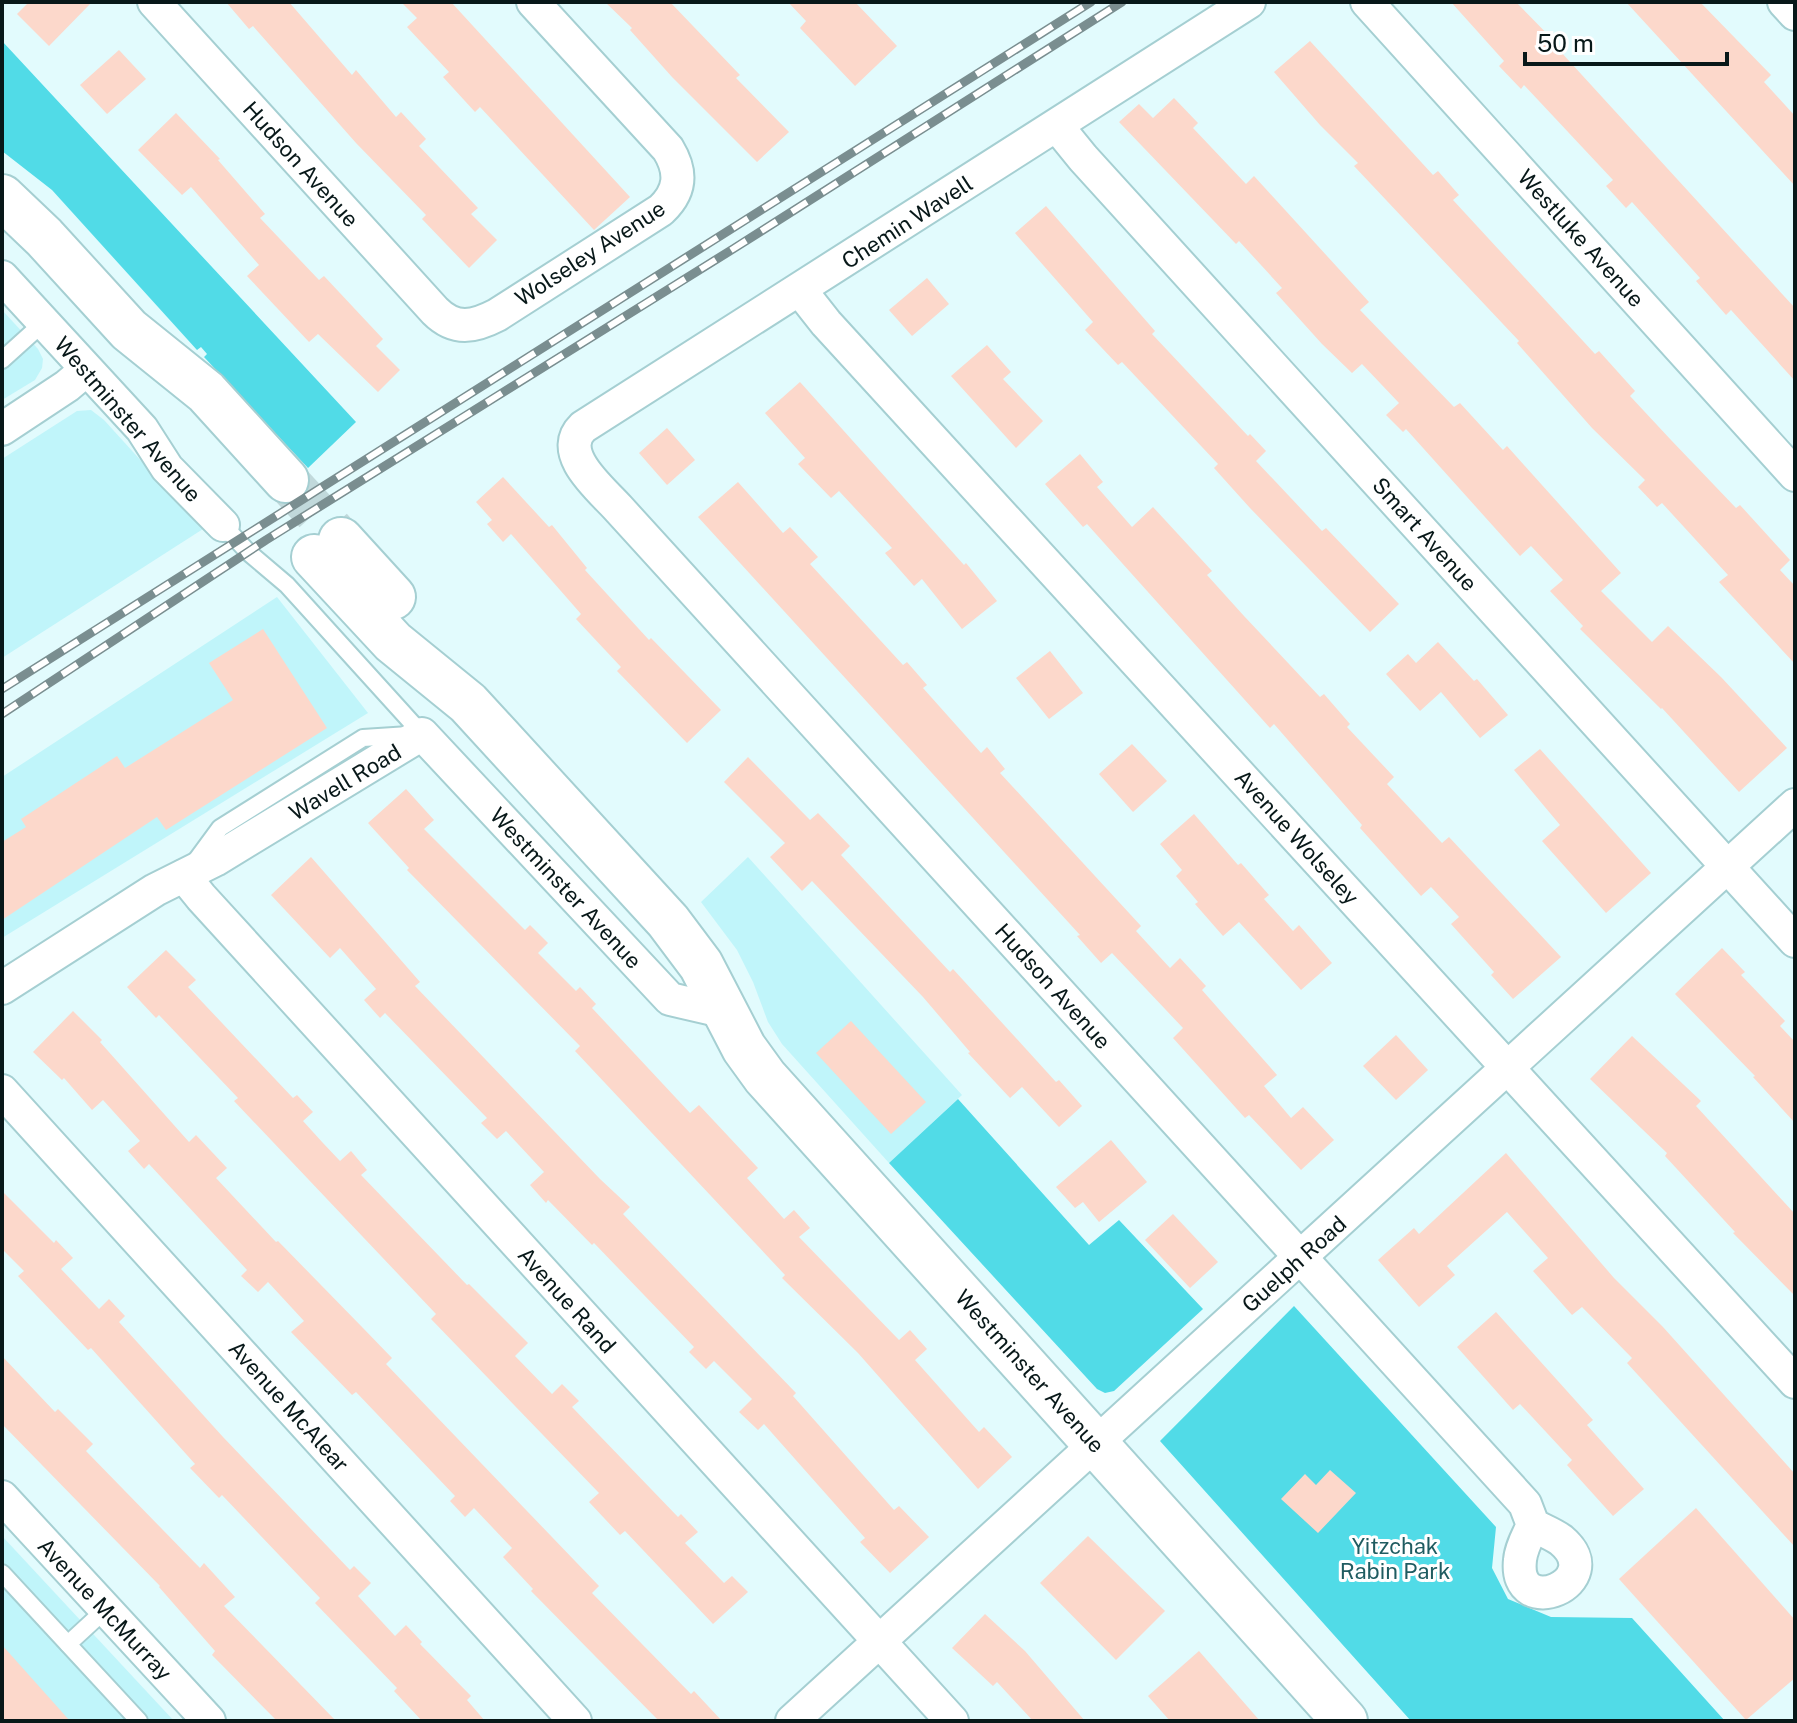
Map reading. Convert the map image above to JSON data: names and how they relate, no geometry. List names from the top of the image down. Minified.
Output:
{"streets":{"street":["Hudson Avenue","Chemin Wavell","Westluke Avenue","Wolseley Avenue","Westminster Avenue","Smart Avenue","Wavell Road","Avenue Wolseley","Guelph Road","Avenue Rand","Avenue McAlear","Avenue McMurray"]},"crossings":[["Hudson Avenue","Chemin Wavell"],["Hudson Avenue","Wolseley Avenue"],["Hudson Avenue","Guelph Road"],["Chemin Wavell","Smart Avenue"],["Chemin Wavell","Avenue Wolseley"],["Westminster Avenue","Wavell Road"],["Westminster Avenue","Guelph Road"],["Smart Avenue","Guelph Road"],["Wavell Road","Avenue Rand"],["Avenue Wolseley","Guelph Road"],["Guelph Road","Avenue Rand"]],"parks":["Yitzchak Rabin Park"],"scale_bar":"50 m"}
